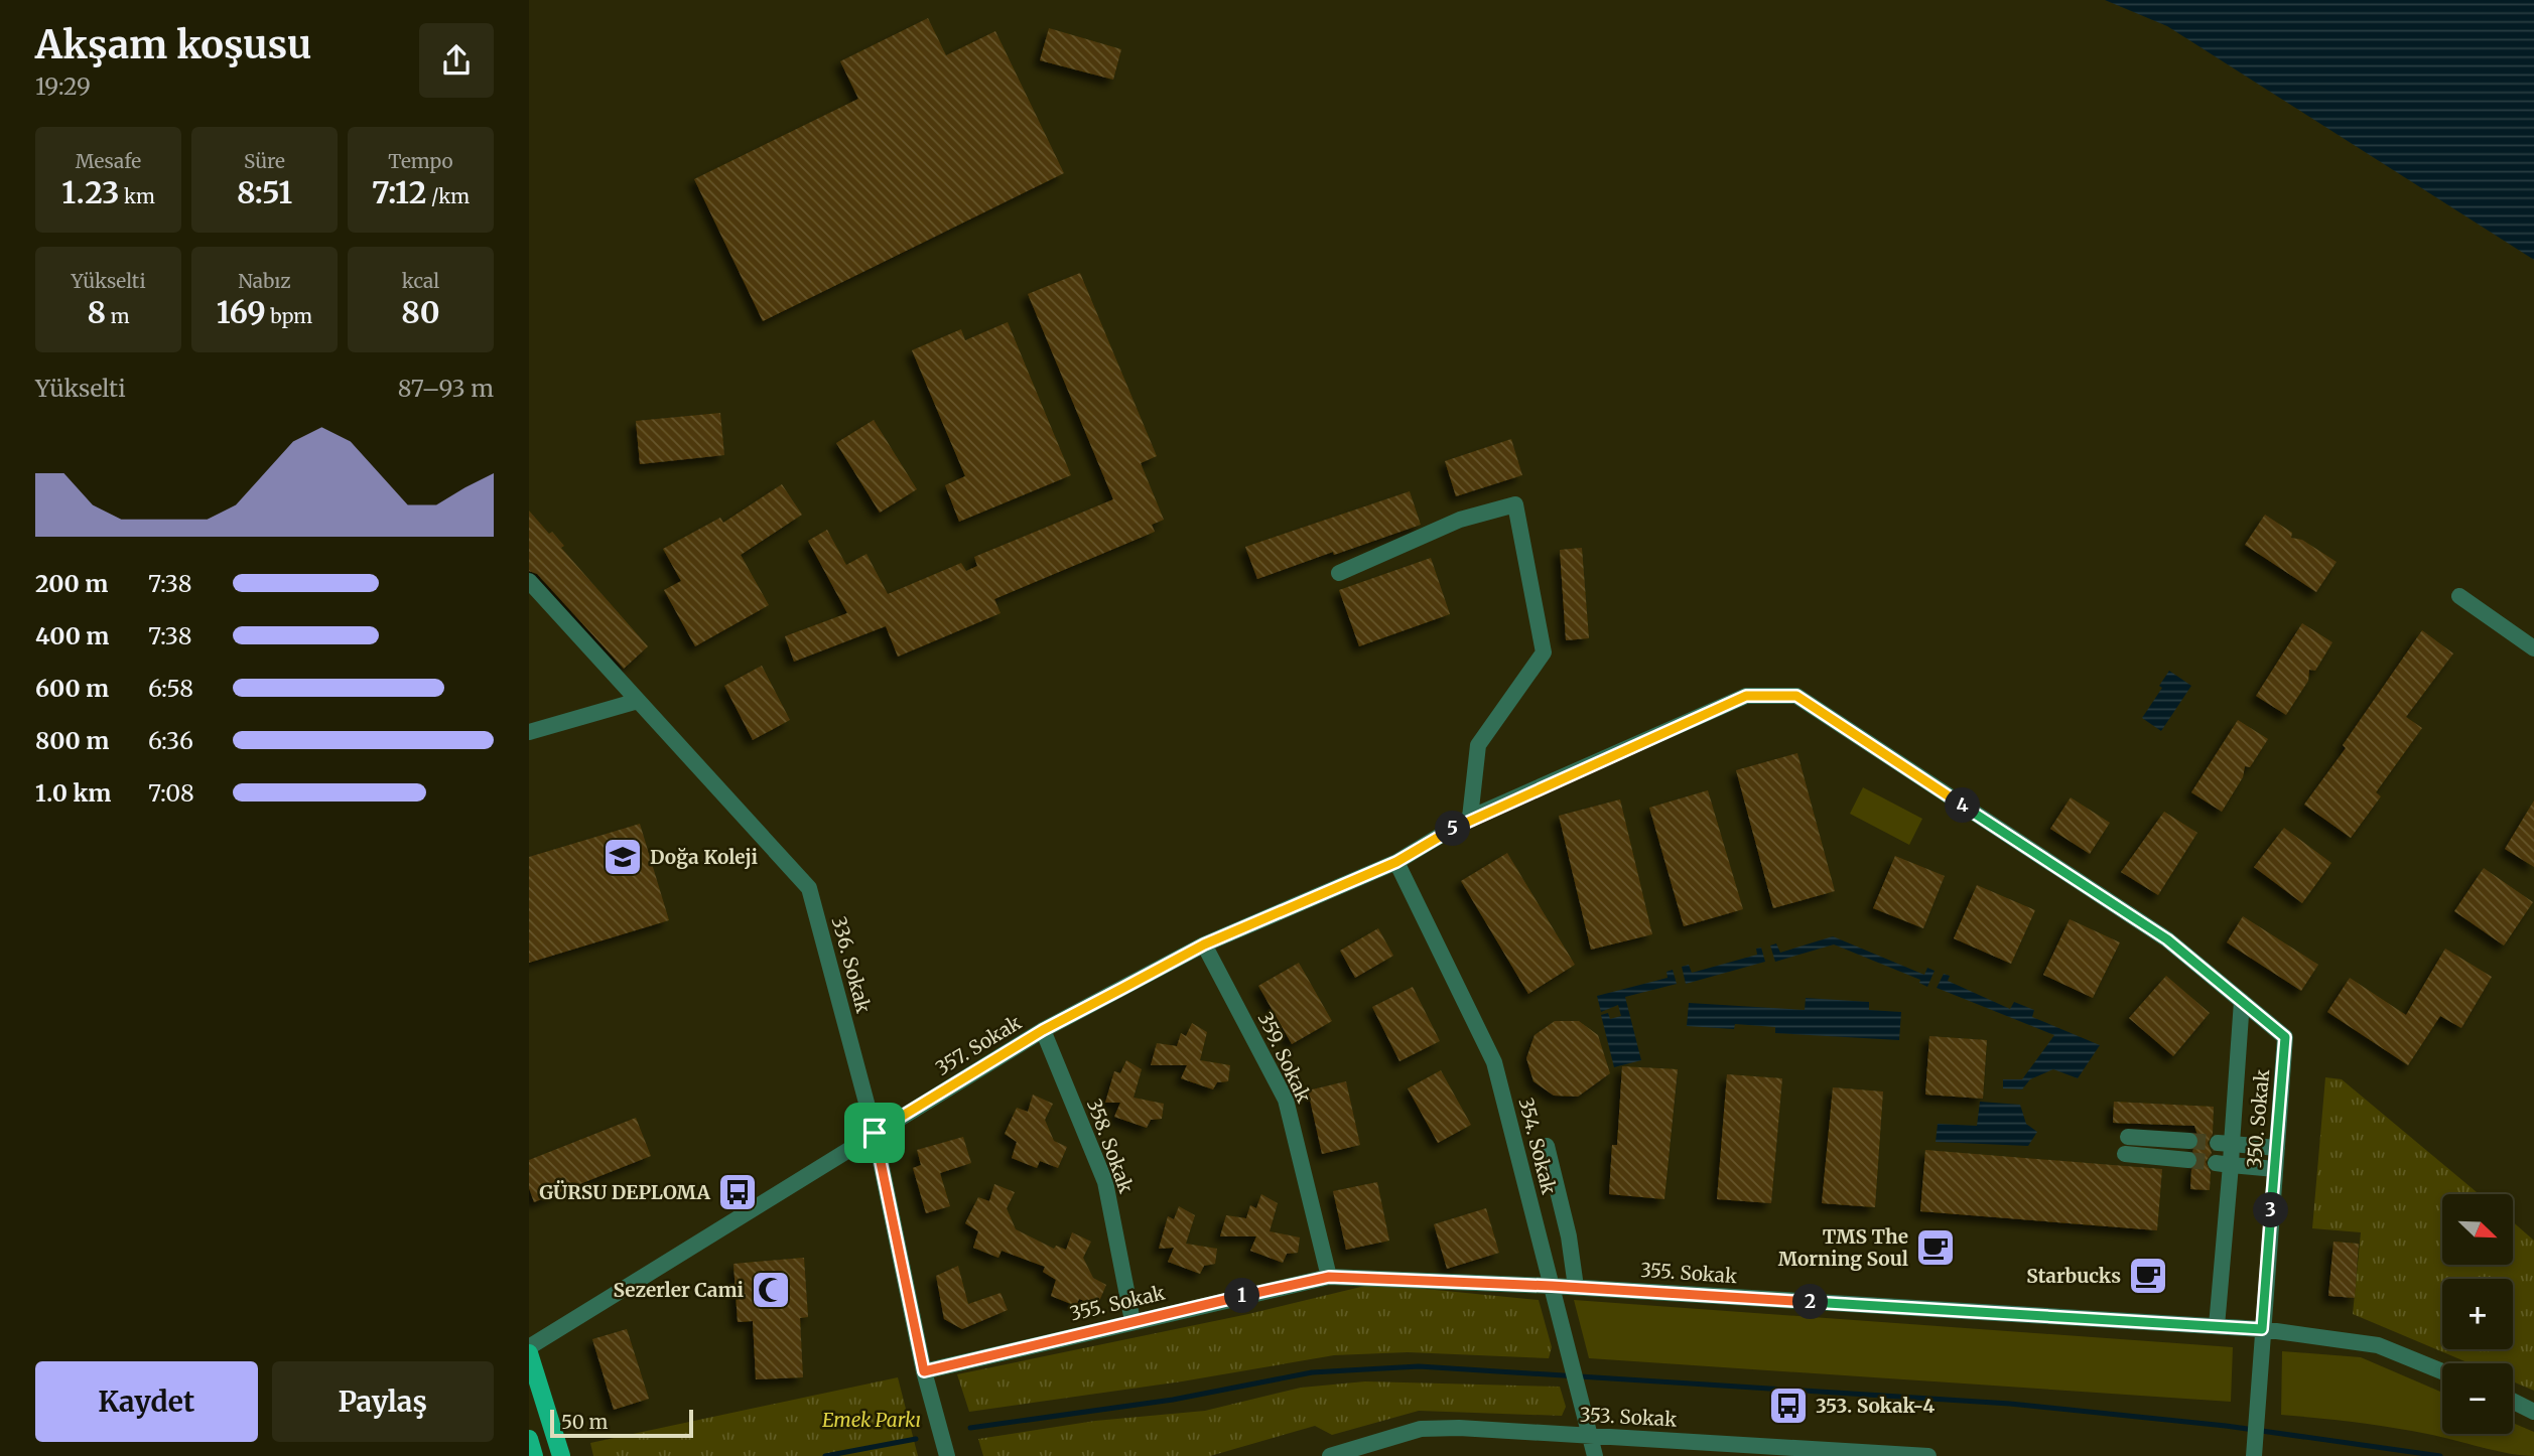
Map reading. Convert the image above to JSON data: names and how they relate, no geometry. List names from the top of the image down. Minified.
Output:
{"streets":{"street":["336. Sokak","357. Sokak","359. Sokak","350. Sokak","358. Sokak","354. Sokak","355. Sokak","353. Sokak"]},"crossings":[["336. Sokak","357. Sokak"],["336. Sokak","355. Sokak"],["357. Sokak","359. Sokak"],["357. Sokak","350. Sokak"],["357. Sokak","358. Sokak"],["357. Sokak","354. Sokak"],["359. Sokak","355. Sokak"],["350. Sokak","355. Sokak"],["358. Sokak","355. Sokak"],["354. Sokak","355. Sokak"],["354. Sokak","353. Sokak"]],"parks":["Emek Parkı"],"places":{"school or university":["Doğa Koleji"],"bus stop":["GÜRSU DEPLOMA","353. Sokak-4"],"cafe":["TMS The Morning Soul","Starbucks"],"mosque":["Sezerler Cami"]},"scale_bar":"50 m","north":"bottom right","page":{"heading":["Akşam koşusu","19:29"],"stats":[["Mesafe","1.23 km"],["Süre","8:51"],["Tempo","7:12 /km"],["Yükselti","8 m"],["Nabız","169 bpm"],["kcal","80"]],"chart":["Yükselti","87–93 m"],"list":[{"name":"200 m","note":"7:38"},{"name":"400 m","note":"7:38"},{"name":"600 m","note":"6:58"},{"name":"800 m","note":"6:36"},{"name":"1.0 km","note":"7:08"}],"pins":["4","5","3","1","2"],"map_buttons":["+","−"],"buttons":["Kaydet","Paylaş"],"scale":"50 m"}}
